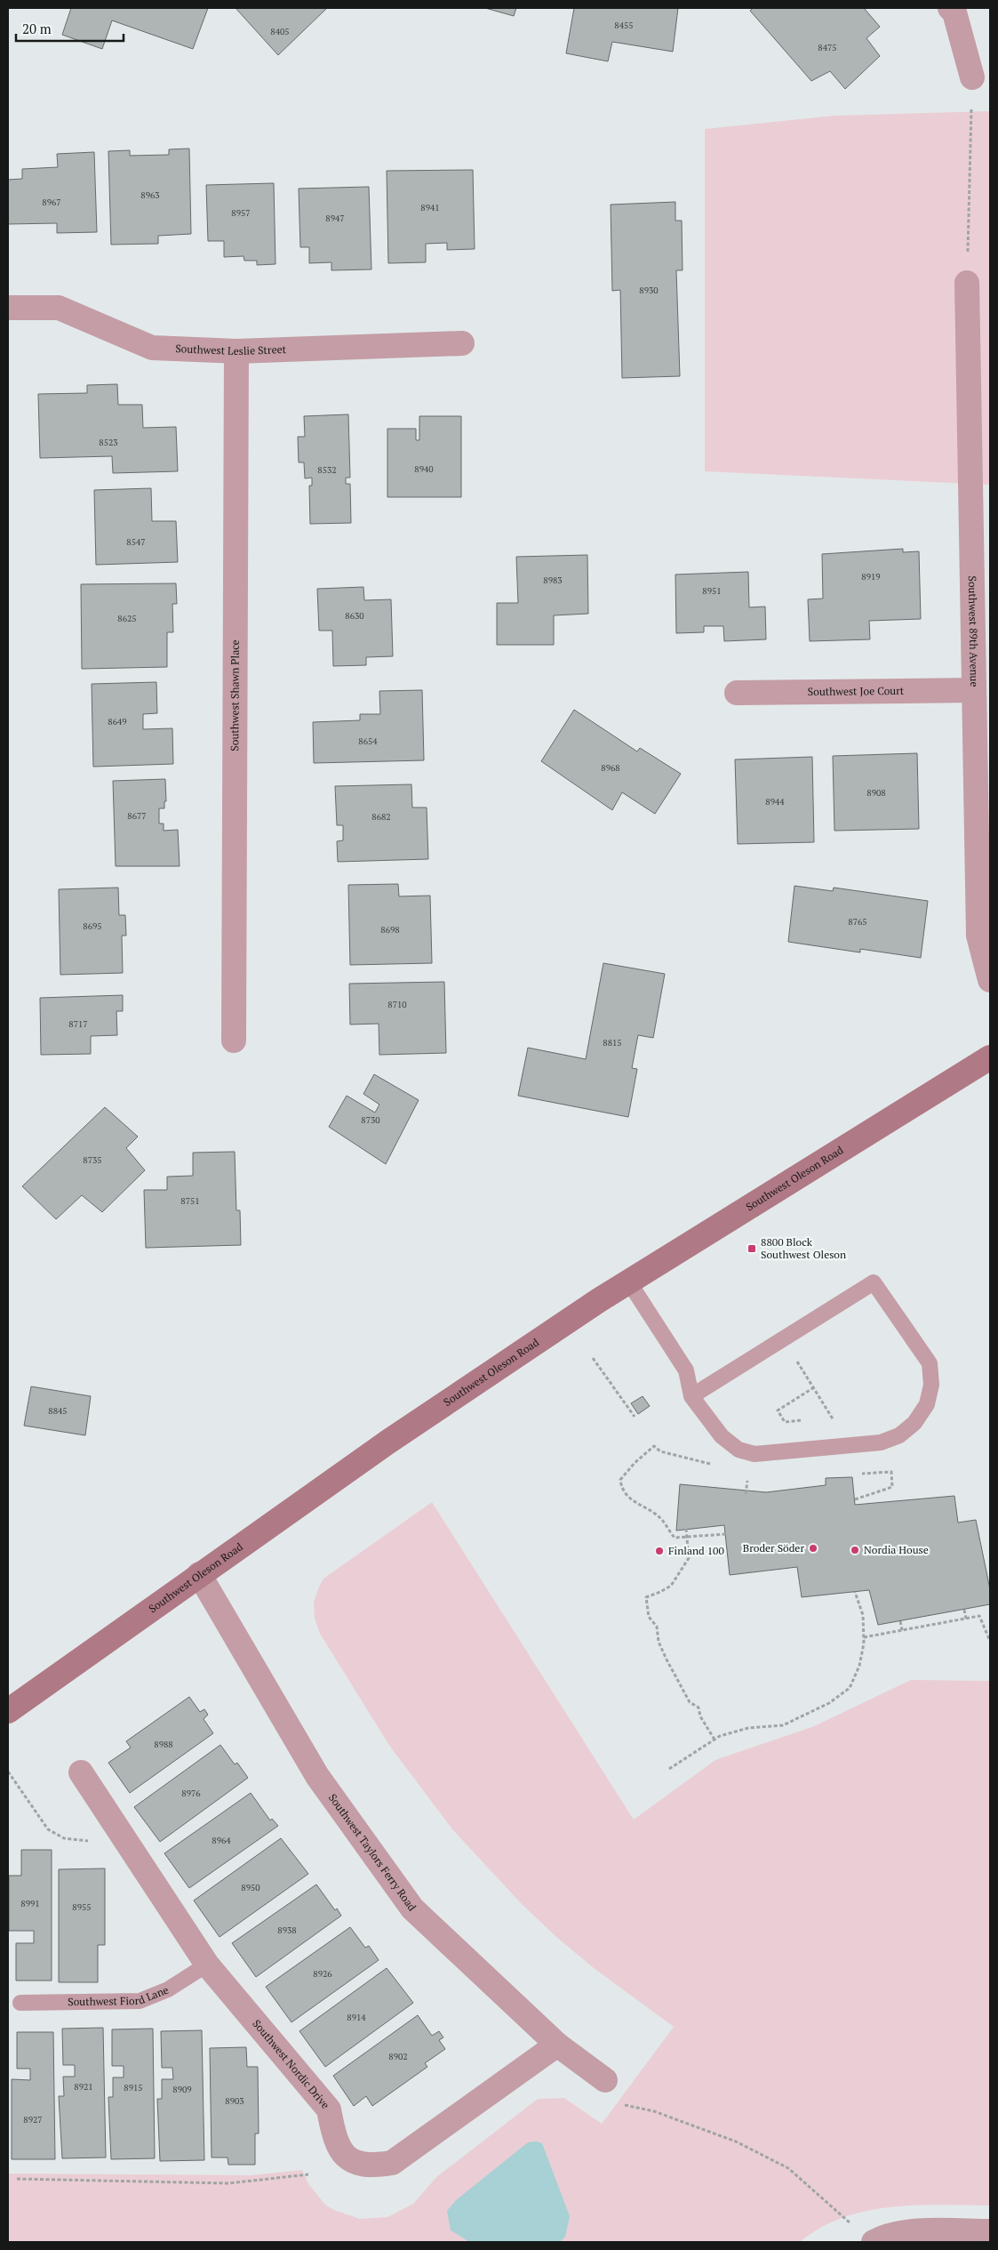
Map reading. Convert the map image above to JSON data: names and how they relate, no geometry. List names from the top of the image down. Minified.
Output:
{"streets":{"main road":["Southwest Oleson Road"],"street":["Southwest Leslie Street","Southwest 89th Avenue","Southwest Joe Court","Southwest Shawn Place","Southwest Taylors Ferry Road","Southwest Nordic Drive"],"lane":["Southwest Fiord Lane"]},"crossings":[["Southwest Leslie Street","Southwest Shawn Place"],["Southwest 89th Avenue","Southwest Joe Court"],["Southwest Oleson Road","Southwest Taylors Ferry Road"],["Southwest Taylors Ferry Road","Southwest Nordic Drive"],["Southwest Fiord Lane","Southwest Nordic Drive"]],"places":{"transit":["8800 Block Southwest Oleson"],"other":["Broder Söder","Nordia House","Finland 100"]},"house_numbers":["8455","8405","8475","8963","8967","8941","8957","8947","8930","8523","8940","8532","8547","8919","8983","8951","8630","8625","8649","8654","8968","8908","8944","8677","8682","8765","8695","8698","8710","8717","8815","8730","8735","8751","8845","8988","8976","8964","8950","8991","8955","8938","8926","8914","8902","8921","8915","8909","8903","8927"],"scale_bar":"20 m"}
